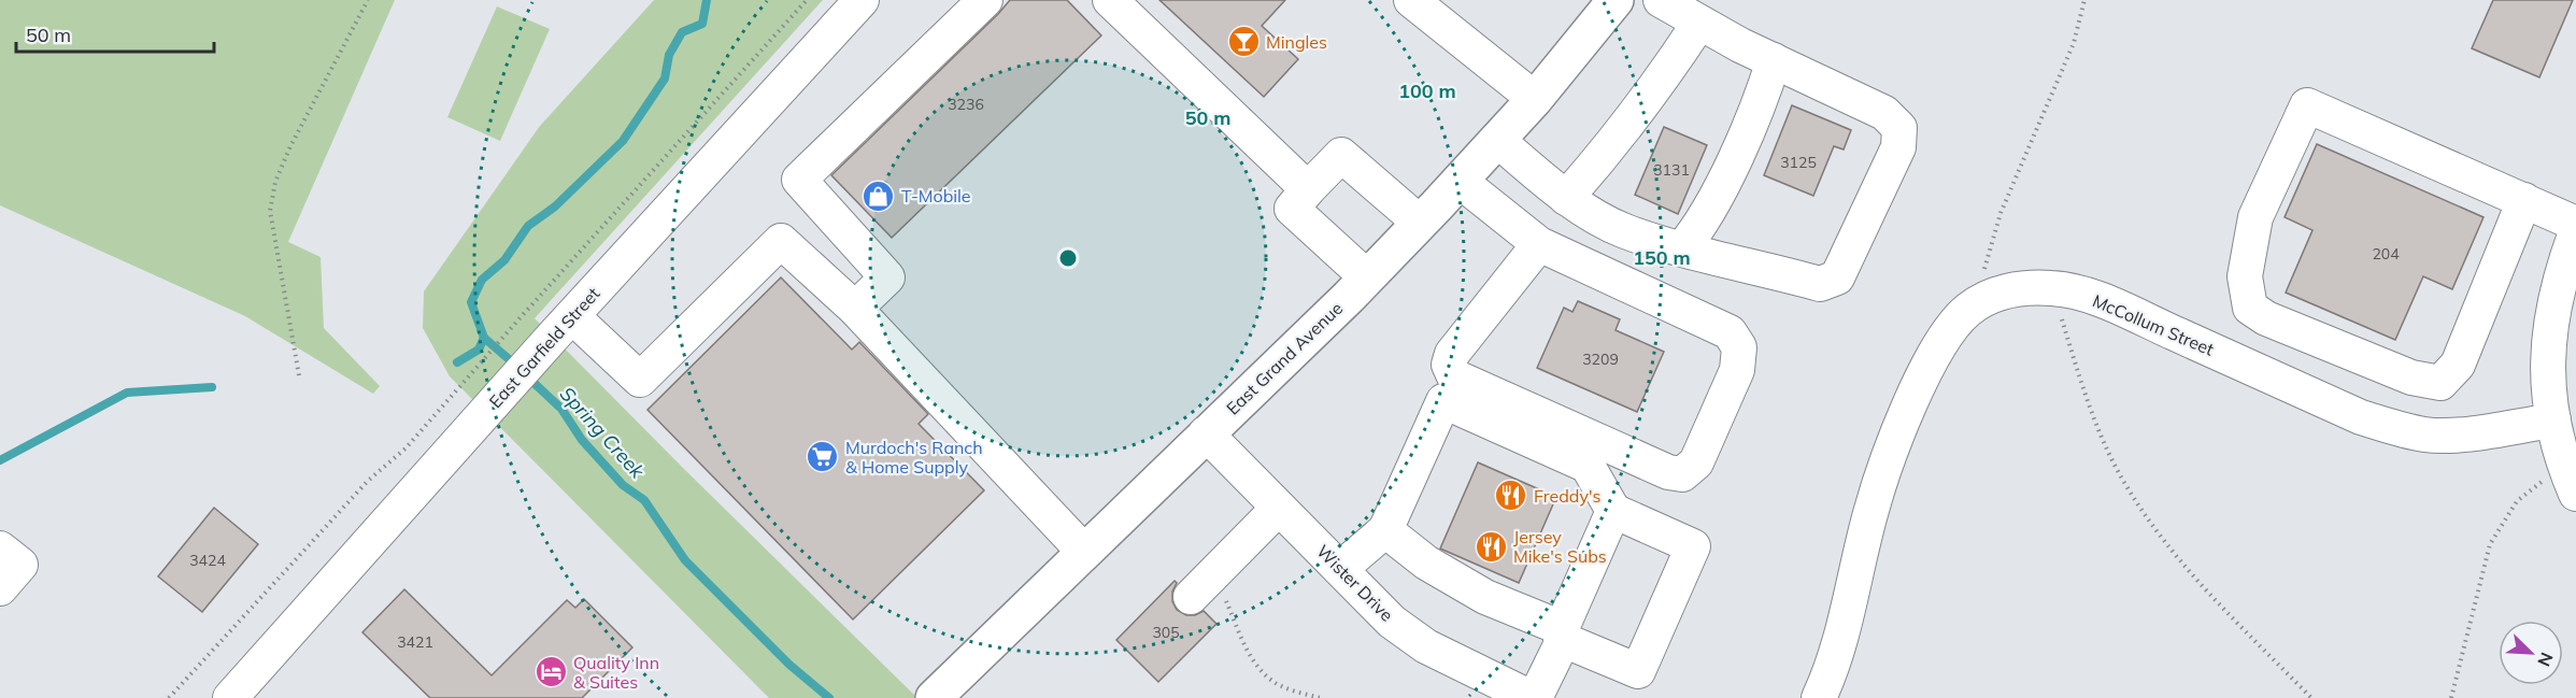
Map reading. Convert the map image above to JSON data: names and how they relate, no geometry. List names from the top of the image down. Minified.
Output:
{"streets":{"main road":["East Grand Avenue"],"street":["McCollum Street","East Garfield Street","Wister Drive"]},"crossings":[["East Grand Avenue","Wister Drive"]],"water":["Spring Creek"],"places":{"bar":["Mingles"],"shop":["T-Mobile"],"supermarket":["Murdoch's Ranch & Home Supply"],"restaurant":["Freddy's","Jersey Mike's Subs"],"hotel":["Quality Inn & Suites"]},"house_numbers":["3236","3125","3131","204","3209","3424","305","3421"],"scale_bar":"50 m","north":"bottom right","rings":["100 m","50 m","150 m"]}
